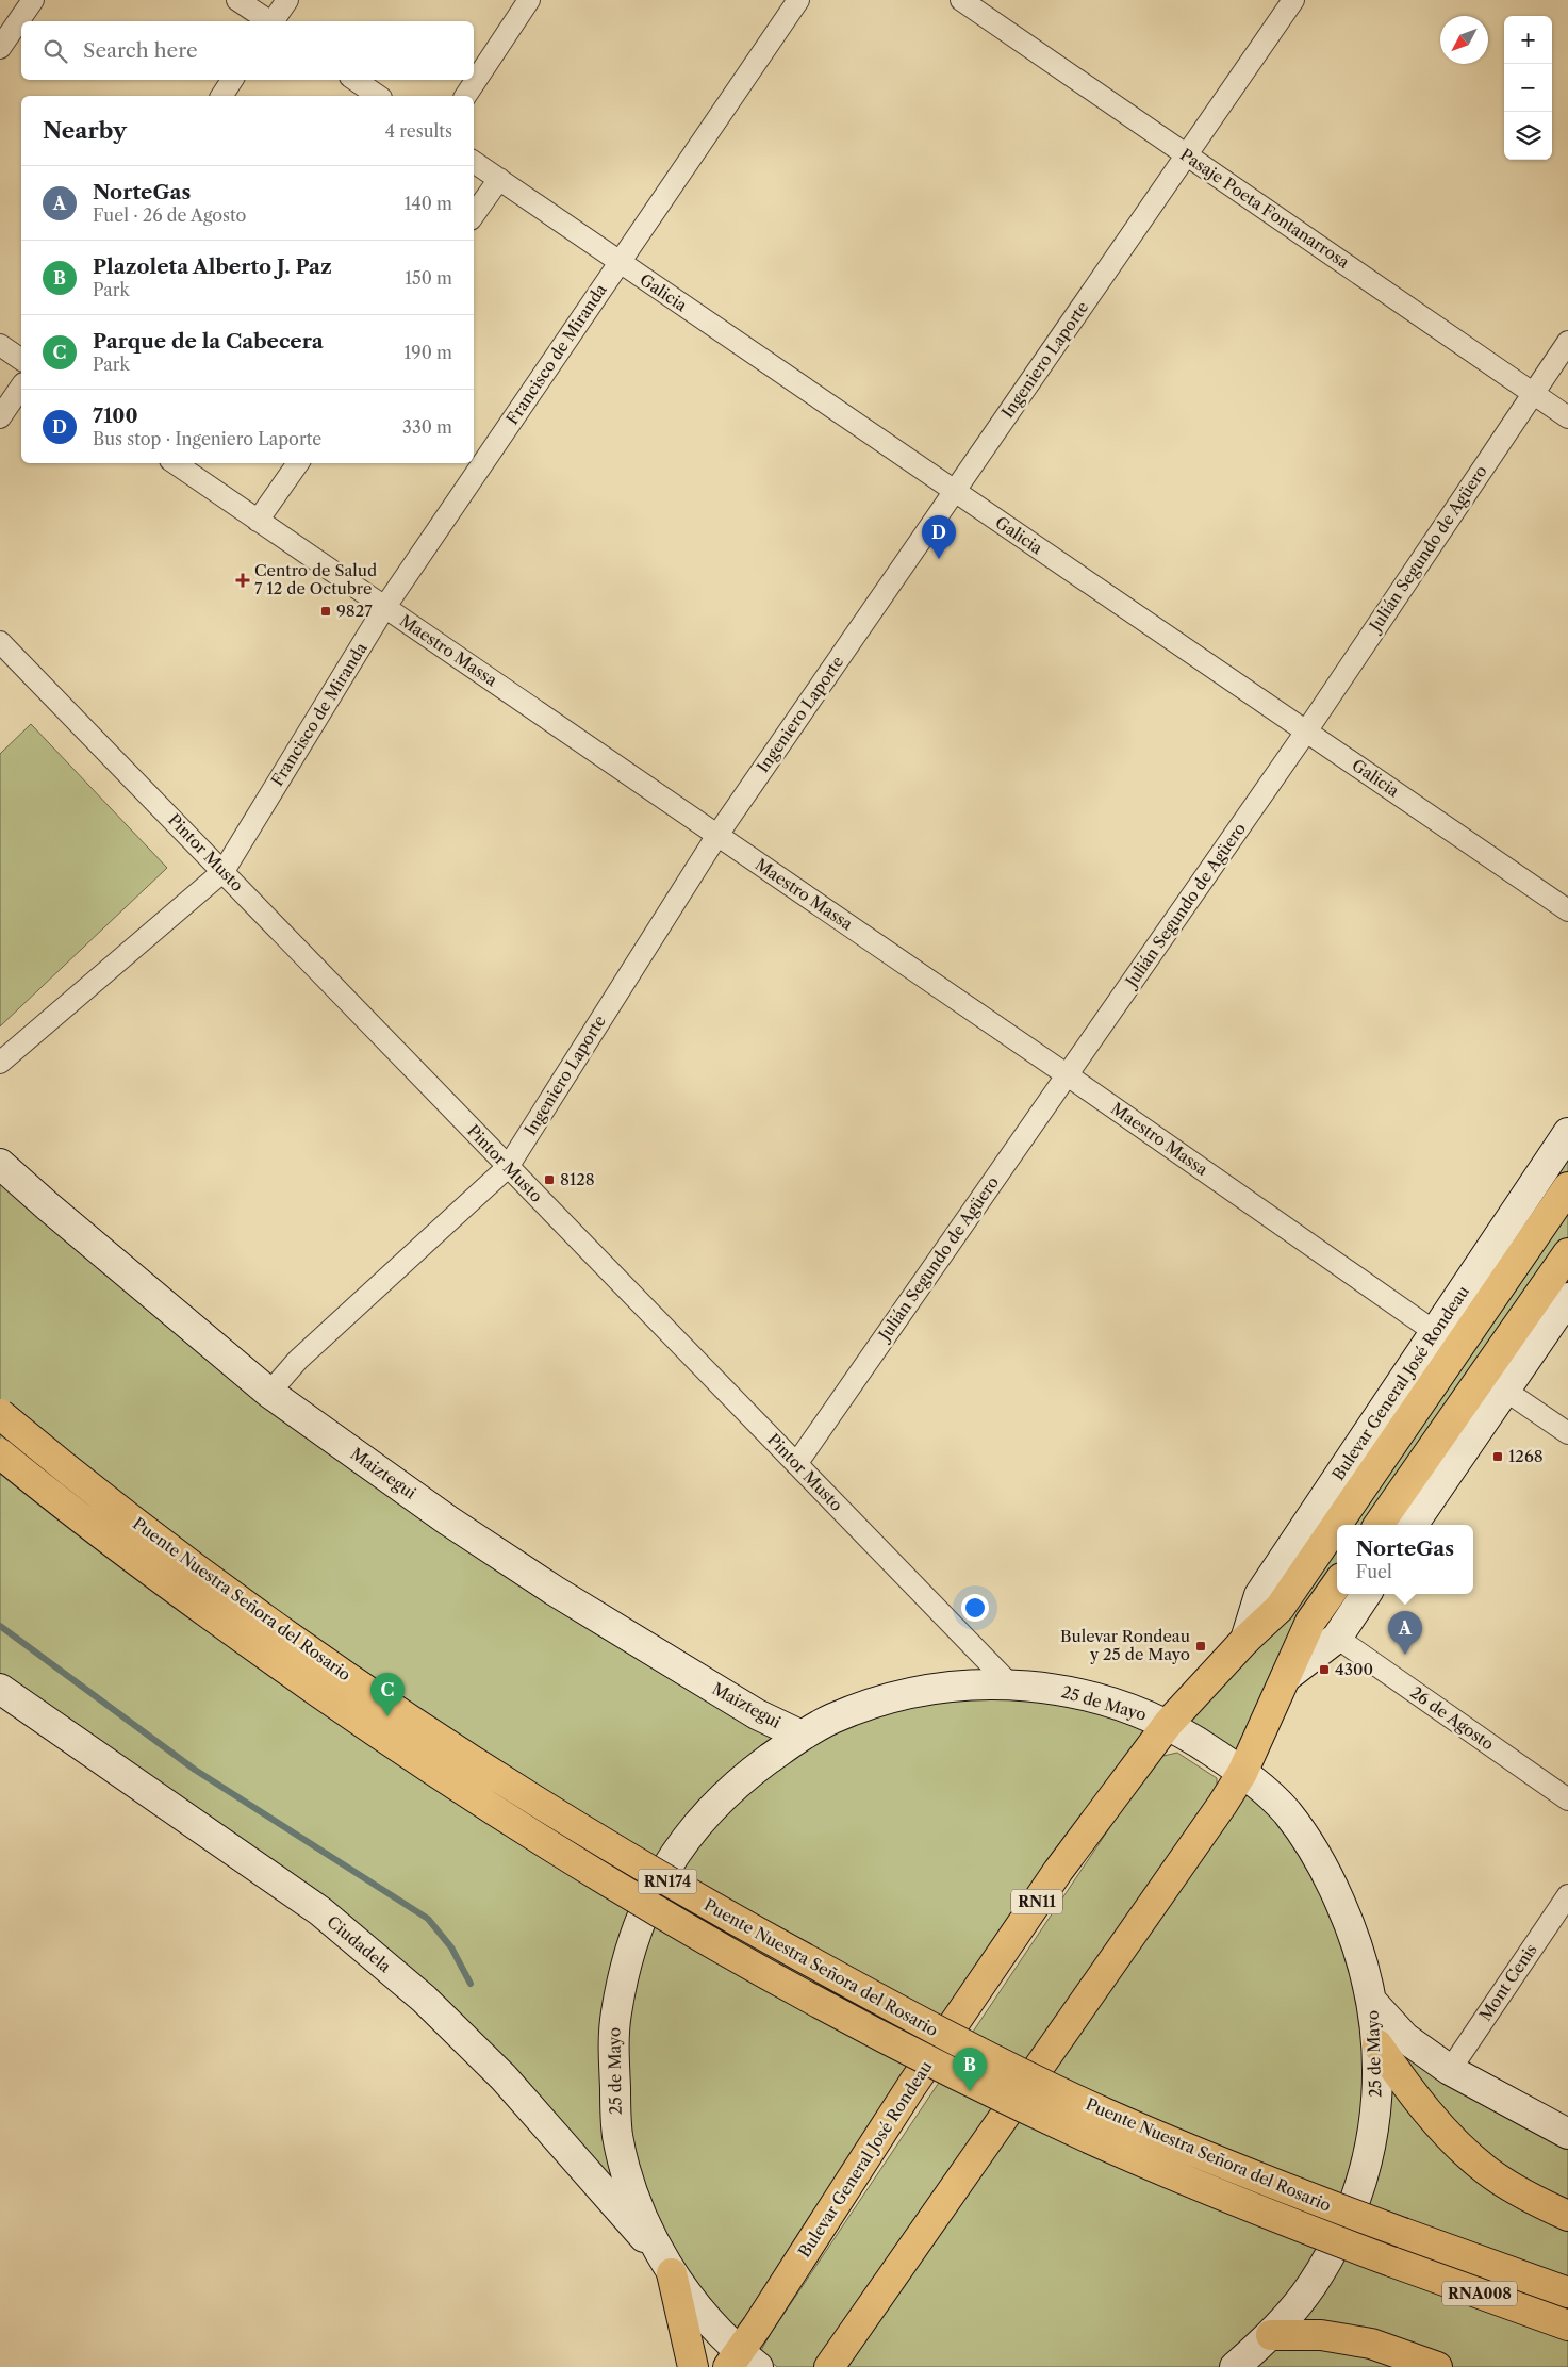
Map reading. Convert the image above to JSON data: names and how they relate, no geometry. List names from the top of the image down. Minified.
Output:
{"streets":{"main road":["Bulevar General José Rondeau","Maiztegui","Puente Nuestra Señora del Rosario","25 de Mayo","RN174","RN11","Ciudadela","RNA008"],"street":["Pasaje Poeta Fontanarrosa","Galicia","Francisco de Miranda","Ingeniero Laporte","Julián Segundo de Agüero","Maestro Massa","Pintor Musto","26 de Agosto","Mont Cenis"]},"crossings":[["Pasaje Poeta Fontanarrosa","Ingeniero Laporte"],["Pasaje Poeta Fontanarrosa","Julián Segundo de Agüero"],["Galicia","Francisco de Miranda"],["Galicia","Ingeniero Laporte"],["Galicia","Julián Segundo de Agüero"],["Francisco de Miranda","Maestro Massa"],["Francisco de Miranda","Pintor Musto"],["Ingeniero Laporte","Maestro Massa"],["Ingeniero Laporte","Pintor Musto"],["Ingeniero Laporte","Maiztegui"],["Julián Segundo de Agüero","Maestro Massa"],["Julián Segundo de Agüero","Pintor Musto"],["Maestro Massa","Bulevar General José Rondeau"],["Pintor Musto","25 de Mayo"],["Bulevar General José Rondeau","25 de Mayo"],["Maiztegui","25 de Mayo"],["Puente Nuestra Señora del Rosario","RNA008"],["25 de Mayo","Ciudadela"]],"places":{"health":["Centro de Salud 7 12 de Octubre"],"transit":["9827","8128","1268","Bulevar Rondeau y 25 de Mayo","4300"]},"north":"bottom left","page":{"map_buttons":["+","−"],"search":"Search here","heading":["Nearby","4 results"],"list":[{"mark":"A","name":"NorteGas","note":"Fuel · 26 de Agosto","value":"140 m"},{"mark":"B","name":"Plazoleta Alberto J. Paz","note":"Park","value":"150 m"},{"mark":"C","name":"Parque de la Cabecera","note":"Park","value":"190 m"},{"mark":"D","name":"7100","note":"Bus stop · Ingeniero Laporte","value":"330 m"}],"pins":["D","A","C","B"],"popup":["NorteGas","Fuel"]}}
